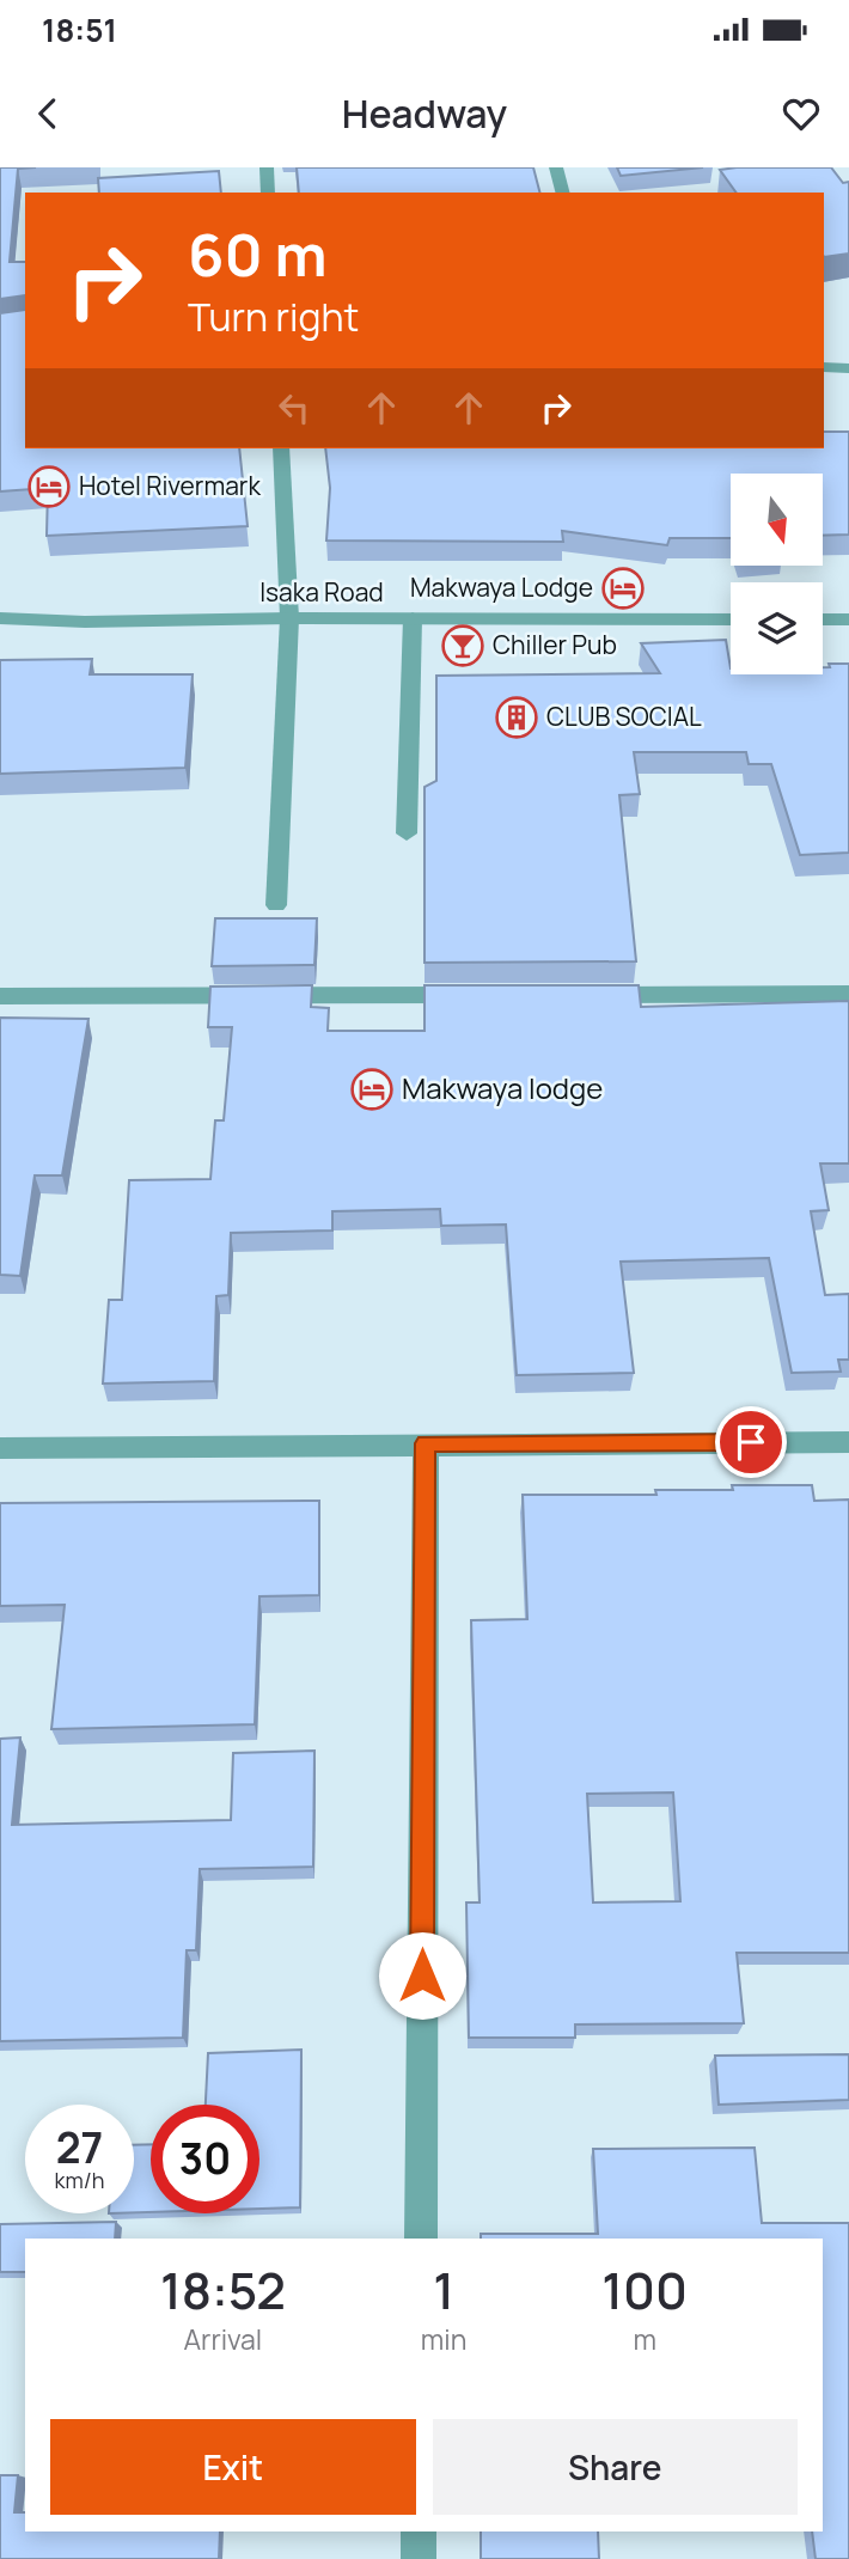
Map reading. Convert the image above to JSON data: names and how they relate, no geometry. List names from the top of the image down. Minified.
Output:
{"streets":{"street":["Isaka Road"]},"places":{"hotel":["Hotel Rivermark","Makwaya Lodge","Makwaya lodge"],"bar":["Chiller Pub"],"building":["CLUB SOCIAL"]},"north":"bottom","page":{"status":"18:51","header":"Headway","turn":["60 m","Turn right"],"speed":"27 km/h","limit":"30","eta":["18:52","Arrival","1","min","100","m"],"buttons":["Exit","Share"]}}
